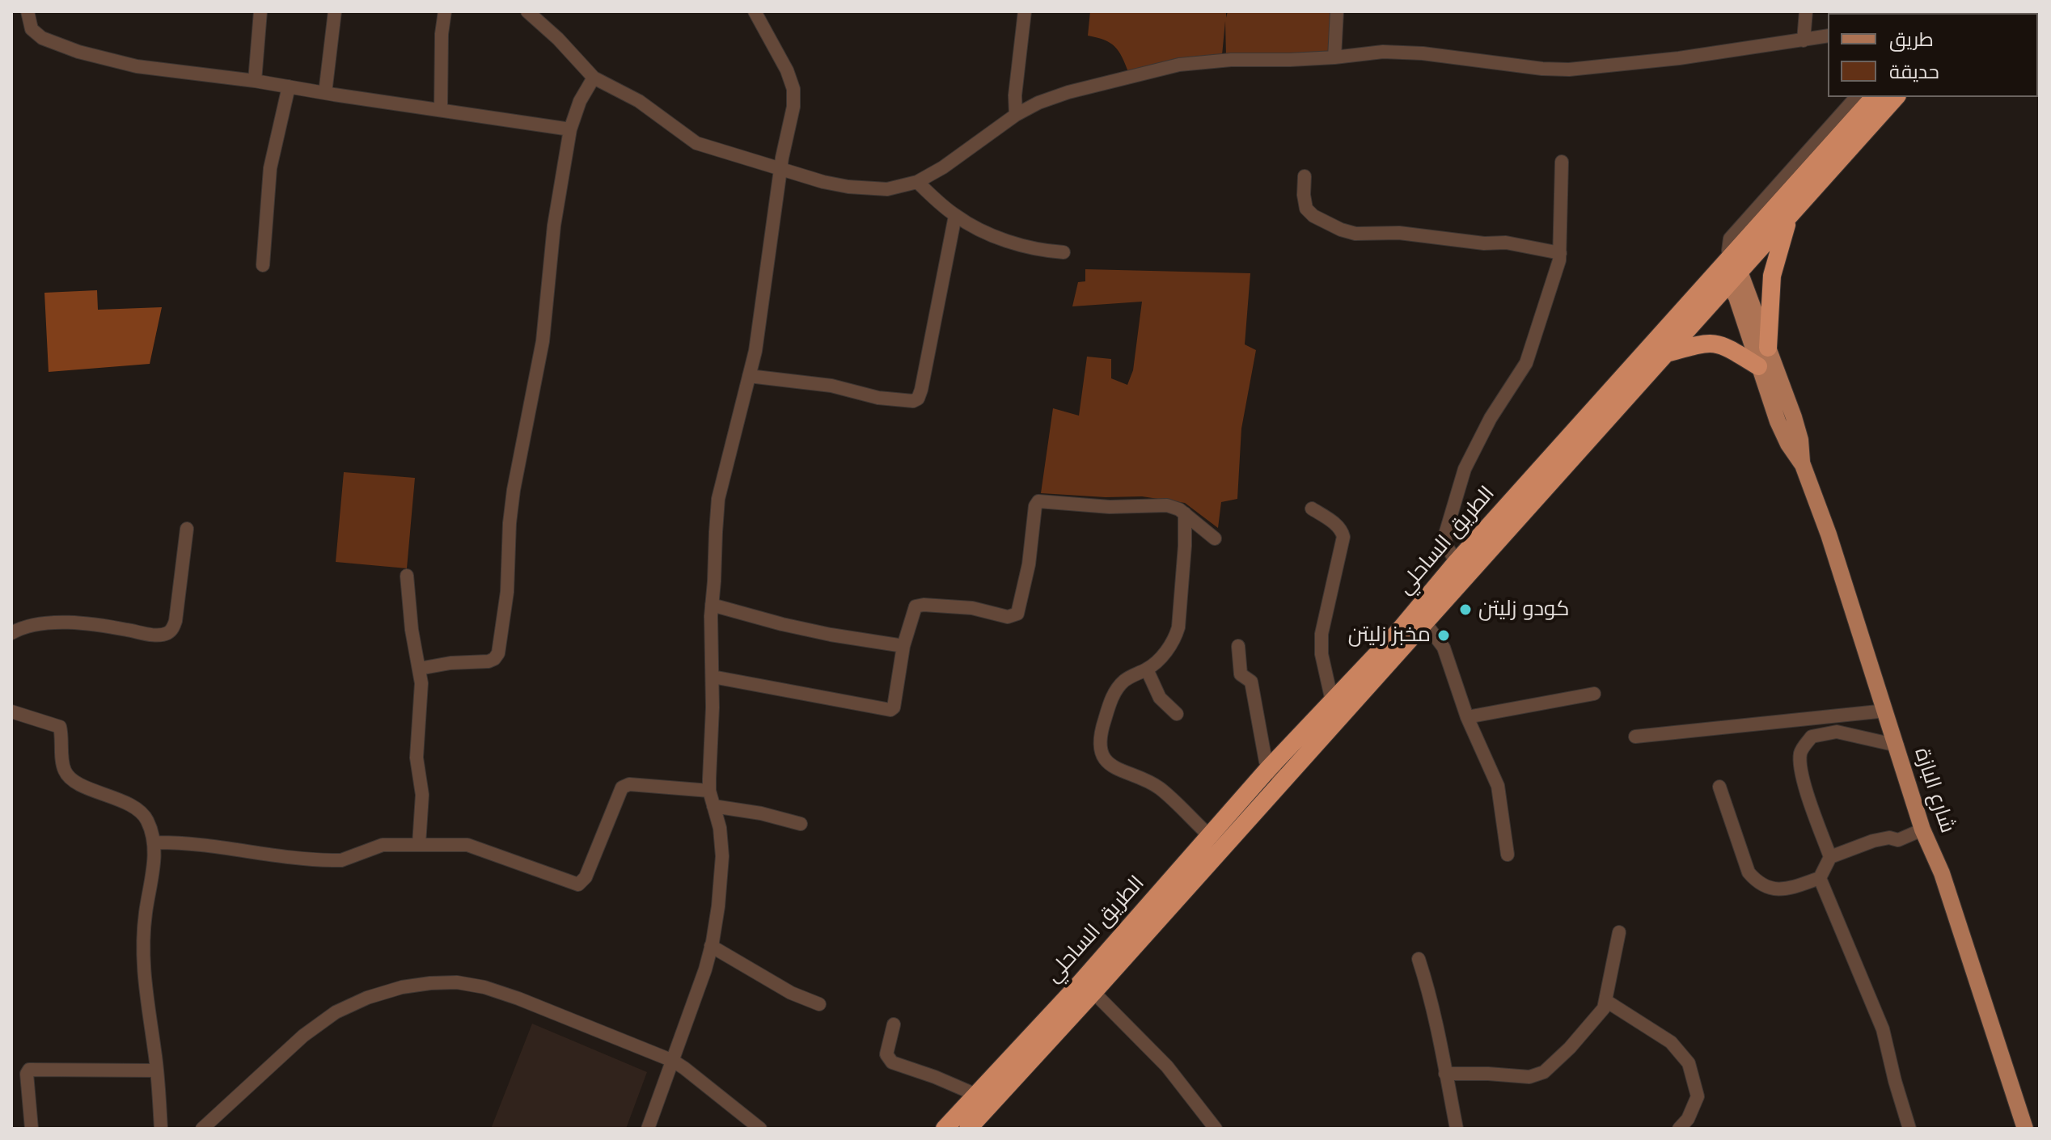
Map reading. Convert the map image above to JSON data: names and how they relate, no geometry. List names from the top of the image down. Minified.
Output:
{"streets":{"highway":["الطريق الساحلي"],"main road":["شارع البازة"]},"crossings":[["الطريق الساحلي","شارع البازة"]],"places":["كودو زليتن","مخبز زليتن"],"legend":["طريق","حديقة"]}
